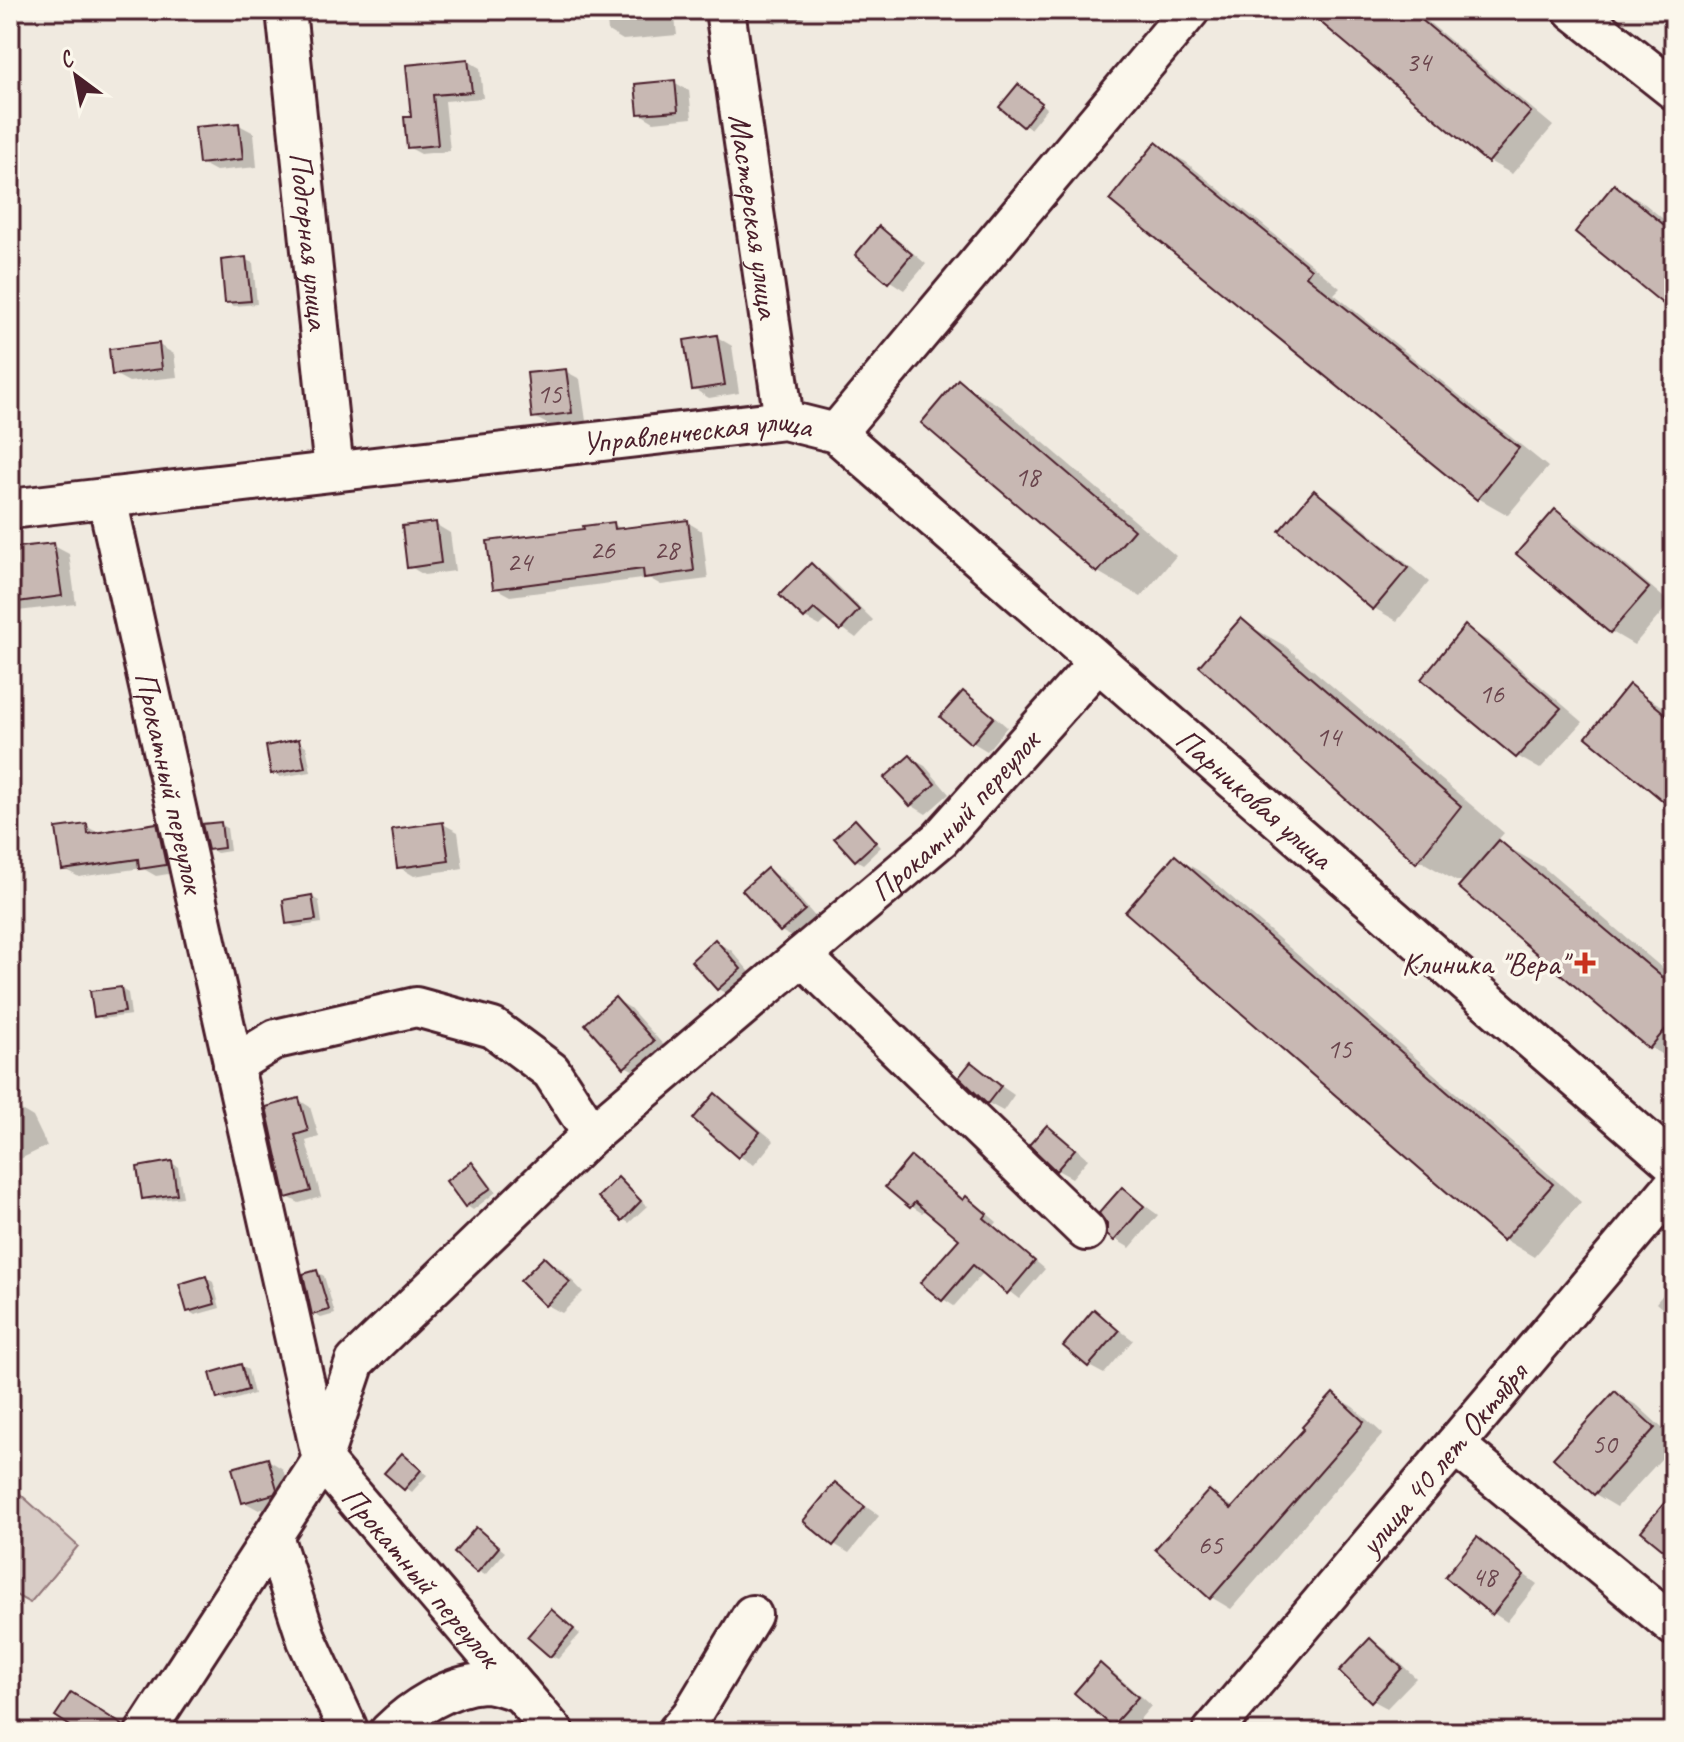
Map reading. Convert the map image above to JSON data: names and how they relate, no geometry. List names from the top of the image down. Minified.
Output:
{"streets":{"street":["Мастерская улица","Подгорная улица","Управленческая улица","Прокатный переулок","Парниковая улица","улица 40 лет Октября"]},"crossings":[["Мастерская улица","Управленческая улица"],["Подгорная улица","Управленческая улица"],["Управленческая улица","Прокатный переулок"],["Управленческая улица","Парниковая улица"],["Прокатный переулок","Парниковая улица"]],"places":{"health":["Клиника \"Вера\""]},"house_numbers":["34","15","18","26","28","24","16","14","15","50","65","48"],"north":"top left"}
